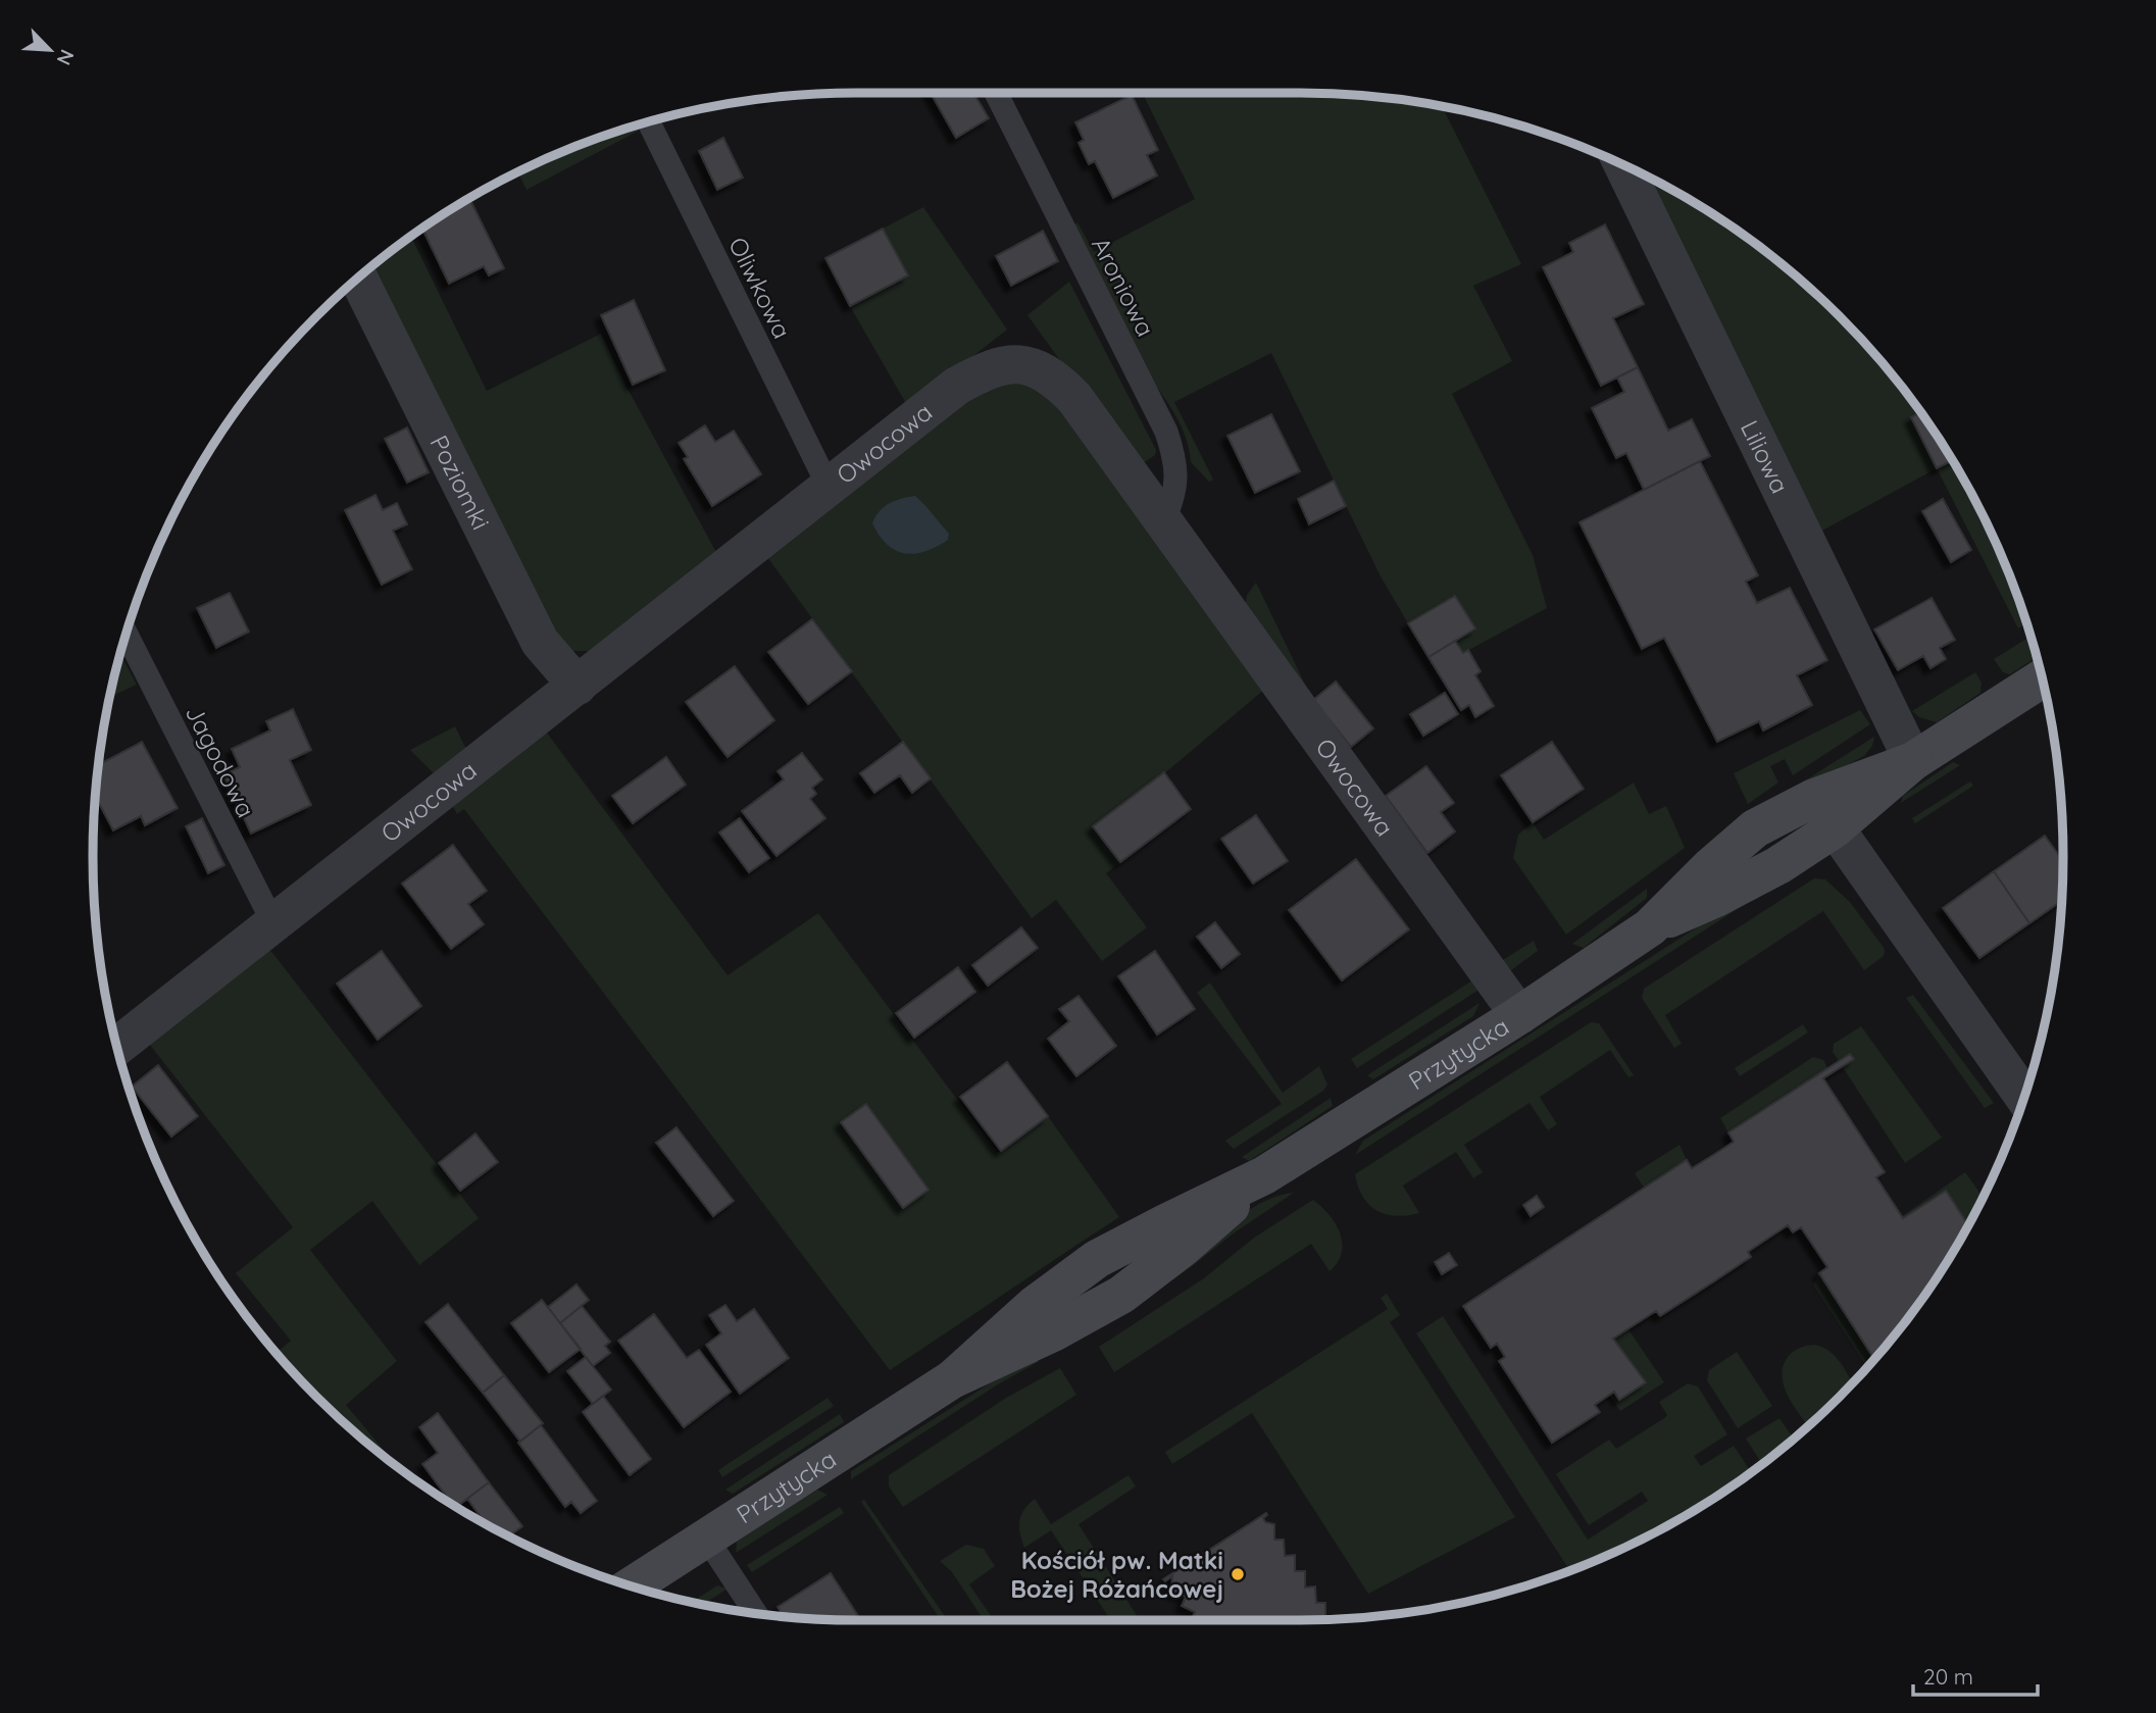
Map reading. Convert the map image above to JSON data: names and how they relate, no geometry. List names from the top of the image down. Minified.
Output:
{"streets":{"main road":["Przytycka"],"street":["Owocowa","Liliowa","Poziomki"],"lane":["Aroniowa","Oliwkowa","Jagodowa"]},"crossings":[["Aroniowa","Owocowa"],["Oliwkowa","Owocowa"],["Owocowa","Poziomki"],["Owocowa","Jagodowa"],["Owocowa","Przytycka"],["Liliowa","Przytycka"]],"places":["Kościół pw. Matki Bożej Różańcowej"],"scale_bar":"20 m","north":"bottom right"}
